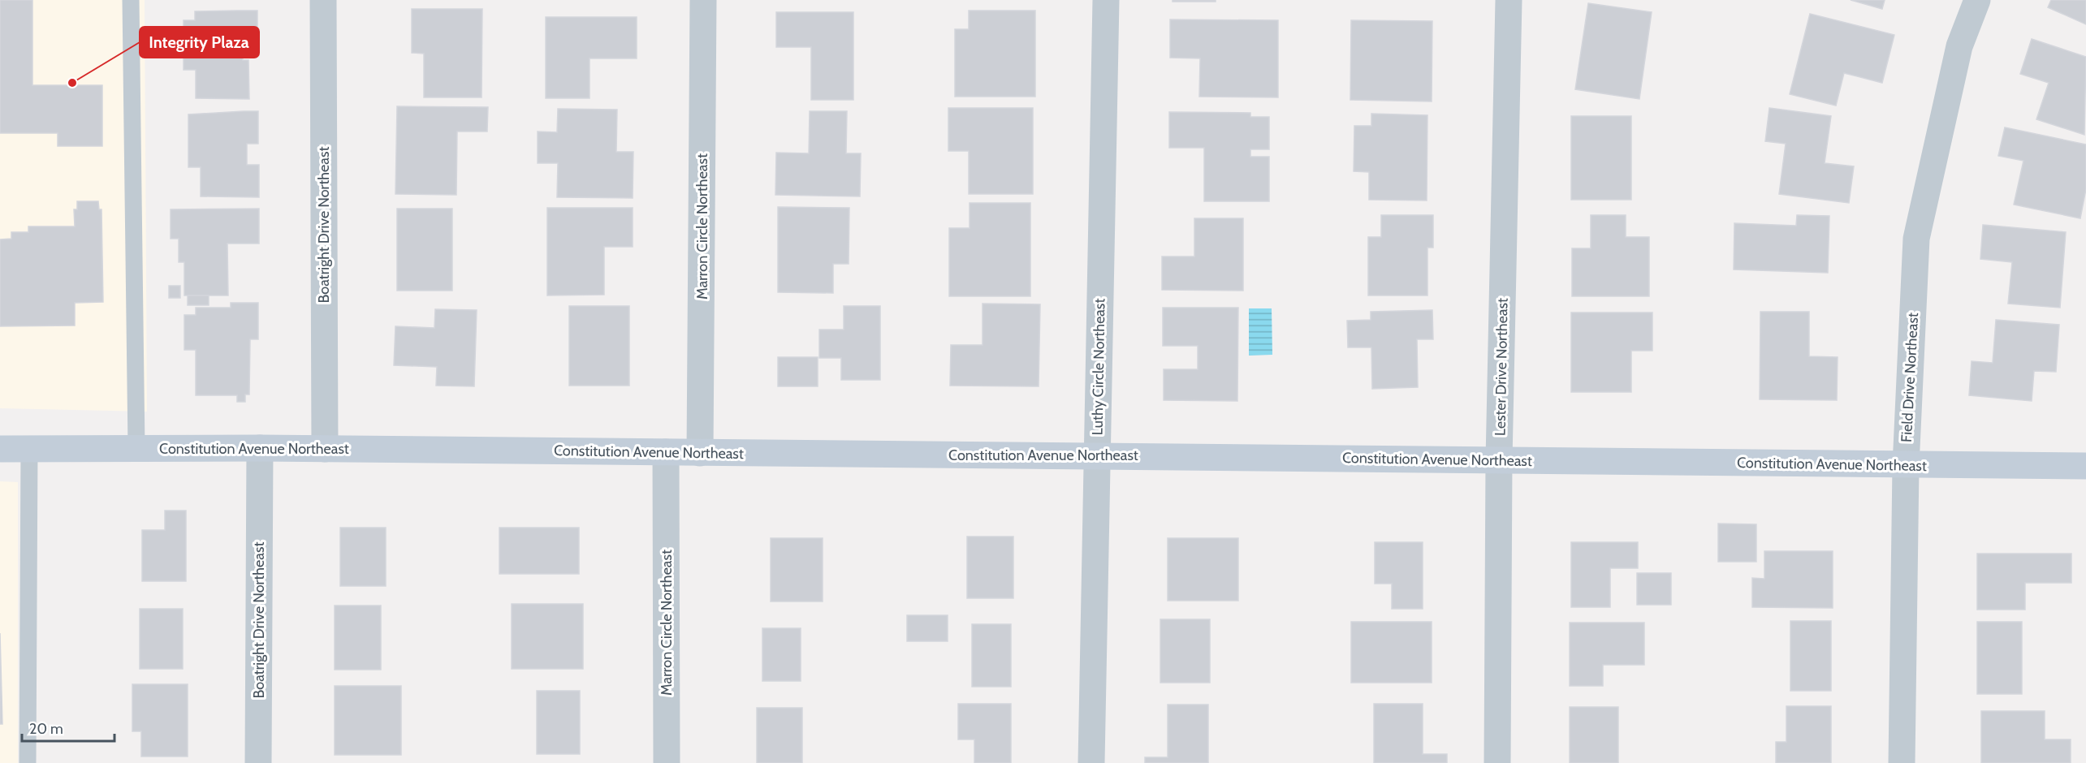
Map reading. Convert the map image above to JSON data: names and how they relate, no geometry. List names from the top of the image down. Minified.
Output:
{"streets":{"street":["Boatright Drive Northeast","Marron Circle Northeast","Luthy Circle Northeast","Lester Drive Northeast","Field Drive Northeast","Constitution Avenue Northeast"]},"crossings":[["Boatright Drive Northeast","Constitution Avenue Northeast"],["Marron Circle Northeast","Constitution Avenue Northeast"],["Luthy Circle Northeast","Constitution Avenue Northeast"],["Lester Drive Northeast","Constitution Avenue Northeast"],["Field Drive Northeast","Constitution Avenue Northeast"]],"places":["Integrity Plaza"],"scale_bar":"20 m"}
